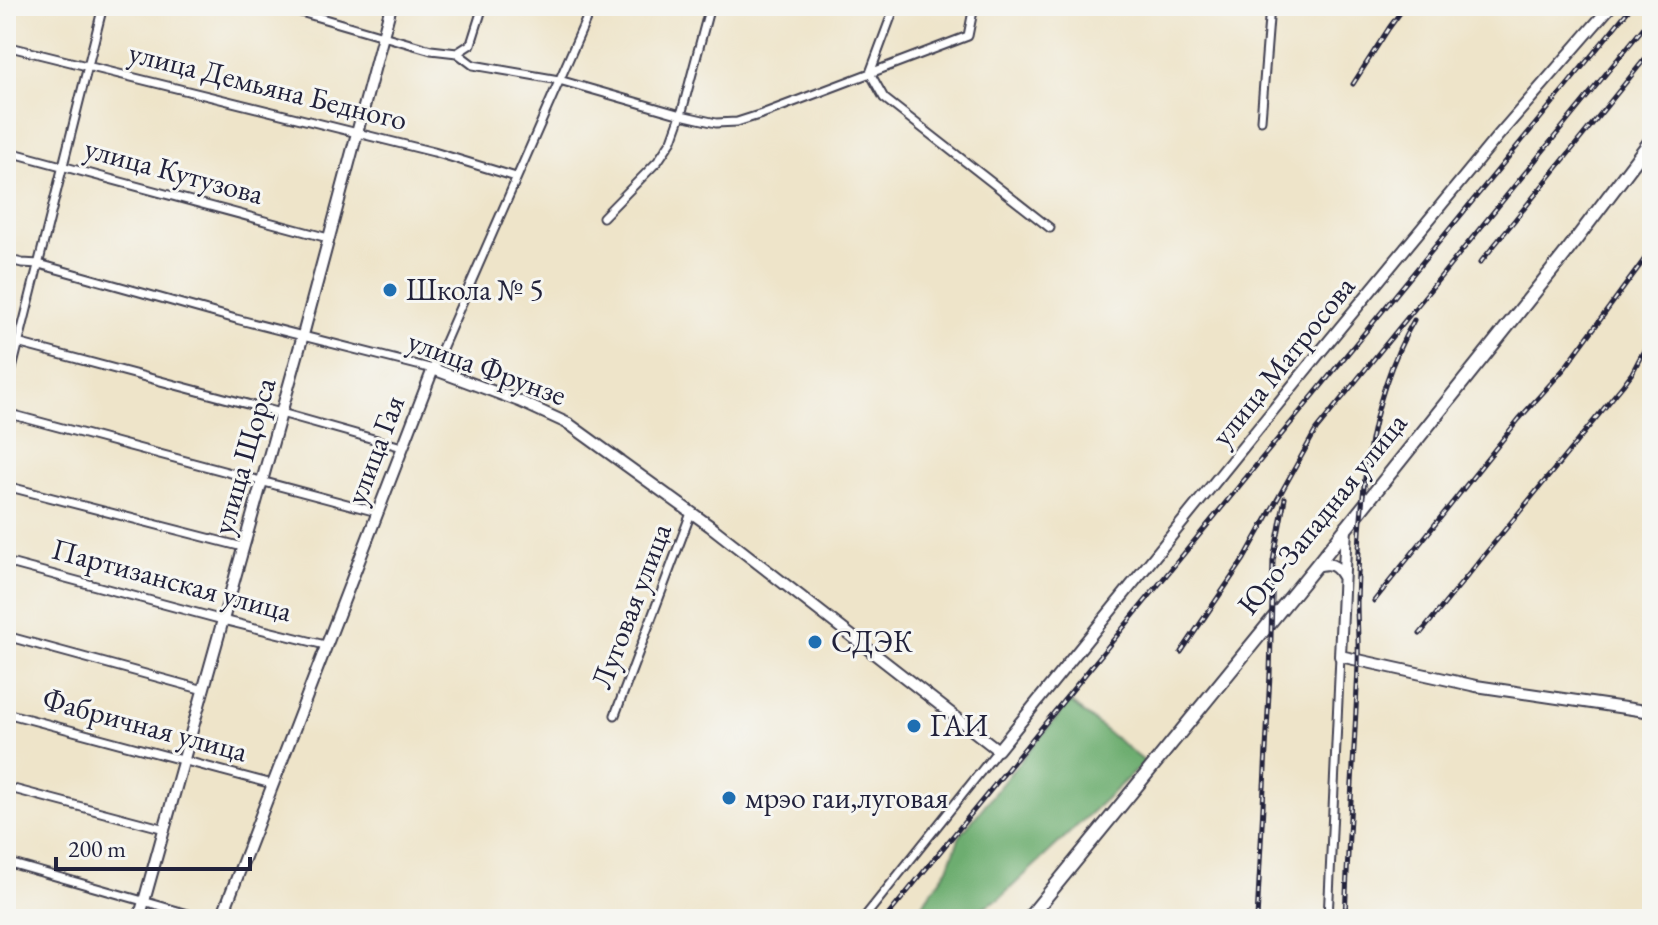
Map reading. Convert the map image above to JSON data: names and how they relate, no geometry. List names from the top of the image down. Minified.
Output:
{"streets":{"main road":["Юго-Западная улица"],"street":["улица Демьяна Бедного","улица Кутузова","улица Матросова","улица Фрунзе","улица Гая","улица Щорса","Партизанская улица","Луговая улица","Фабричная улица"]},"crossings":[["улица Демьяна Бедного","улица Гая"],["улица Демьяна Бедного","улица Щорса"],["улица Кутузова","улица Щорса"],["улица Матросова","улица Фрунзе"],["улица Фрунзе","улица Гая"],["улица Фрунзе","улица Щорса"],["улица Фрунзе","Луговая улица"],["улица Гая","Партизанская улица"],["улица Гая","Фабричная улица"],["улица Щорса","Партизанская улица"],["улица Щорса","Фабричная улица"]],"places":["Школа № 5","СДЭК","ГАИ","мрэо гаи,луговая"],"scale_bar":"200 m"}
